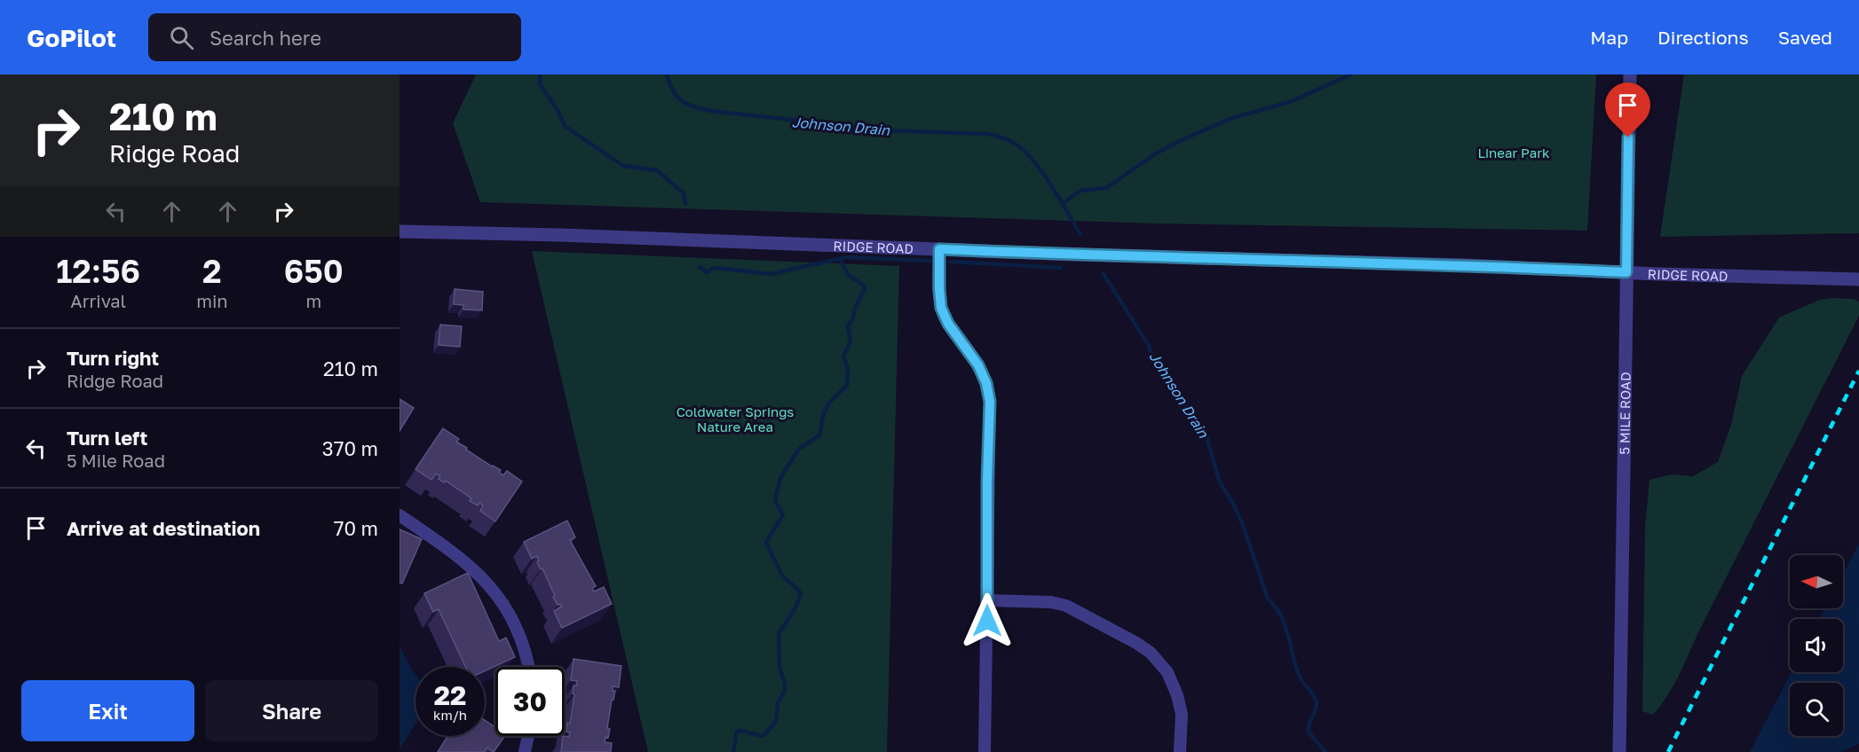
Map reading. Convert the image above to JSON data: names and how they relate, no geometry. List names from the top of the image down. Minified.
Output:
{"streets":{"street":["RIDGE ROAD","5 MILE ROAD"]},"crossings":[["RIDGE ROAD","5 MILE ROAD"]],"water":["Johnson Drain"],"parks":["Linear Park","Coldwater Springs Nature Area"],"north":"left","page":{"header":"GoPilot","search":"Search here","nav":["Map","Directions","Saved"],"turn":["210 m","Ridge Road"],"eta":["12:56","Arrival","2","min","650","m"],"list":[{"name":"Turn right","note":"Ridge Road","value":"210 m"},{"name":"Turn left","note":"5 Mile Road","value":"370 m"},{"name":"Arrive at destination","value":"70 m"}],"speed":"22 km/h","limit":"30","buttons":["Exit","Share"]}}
